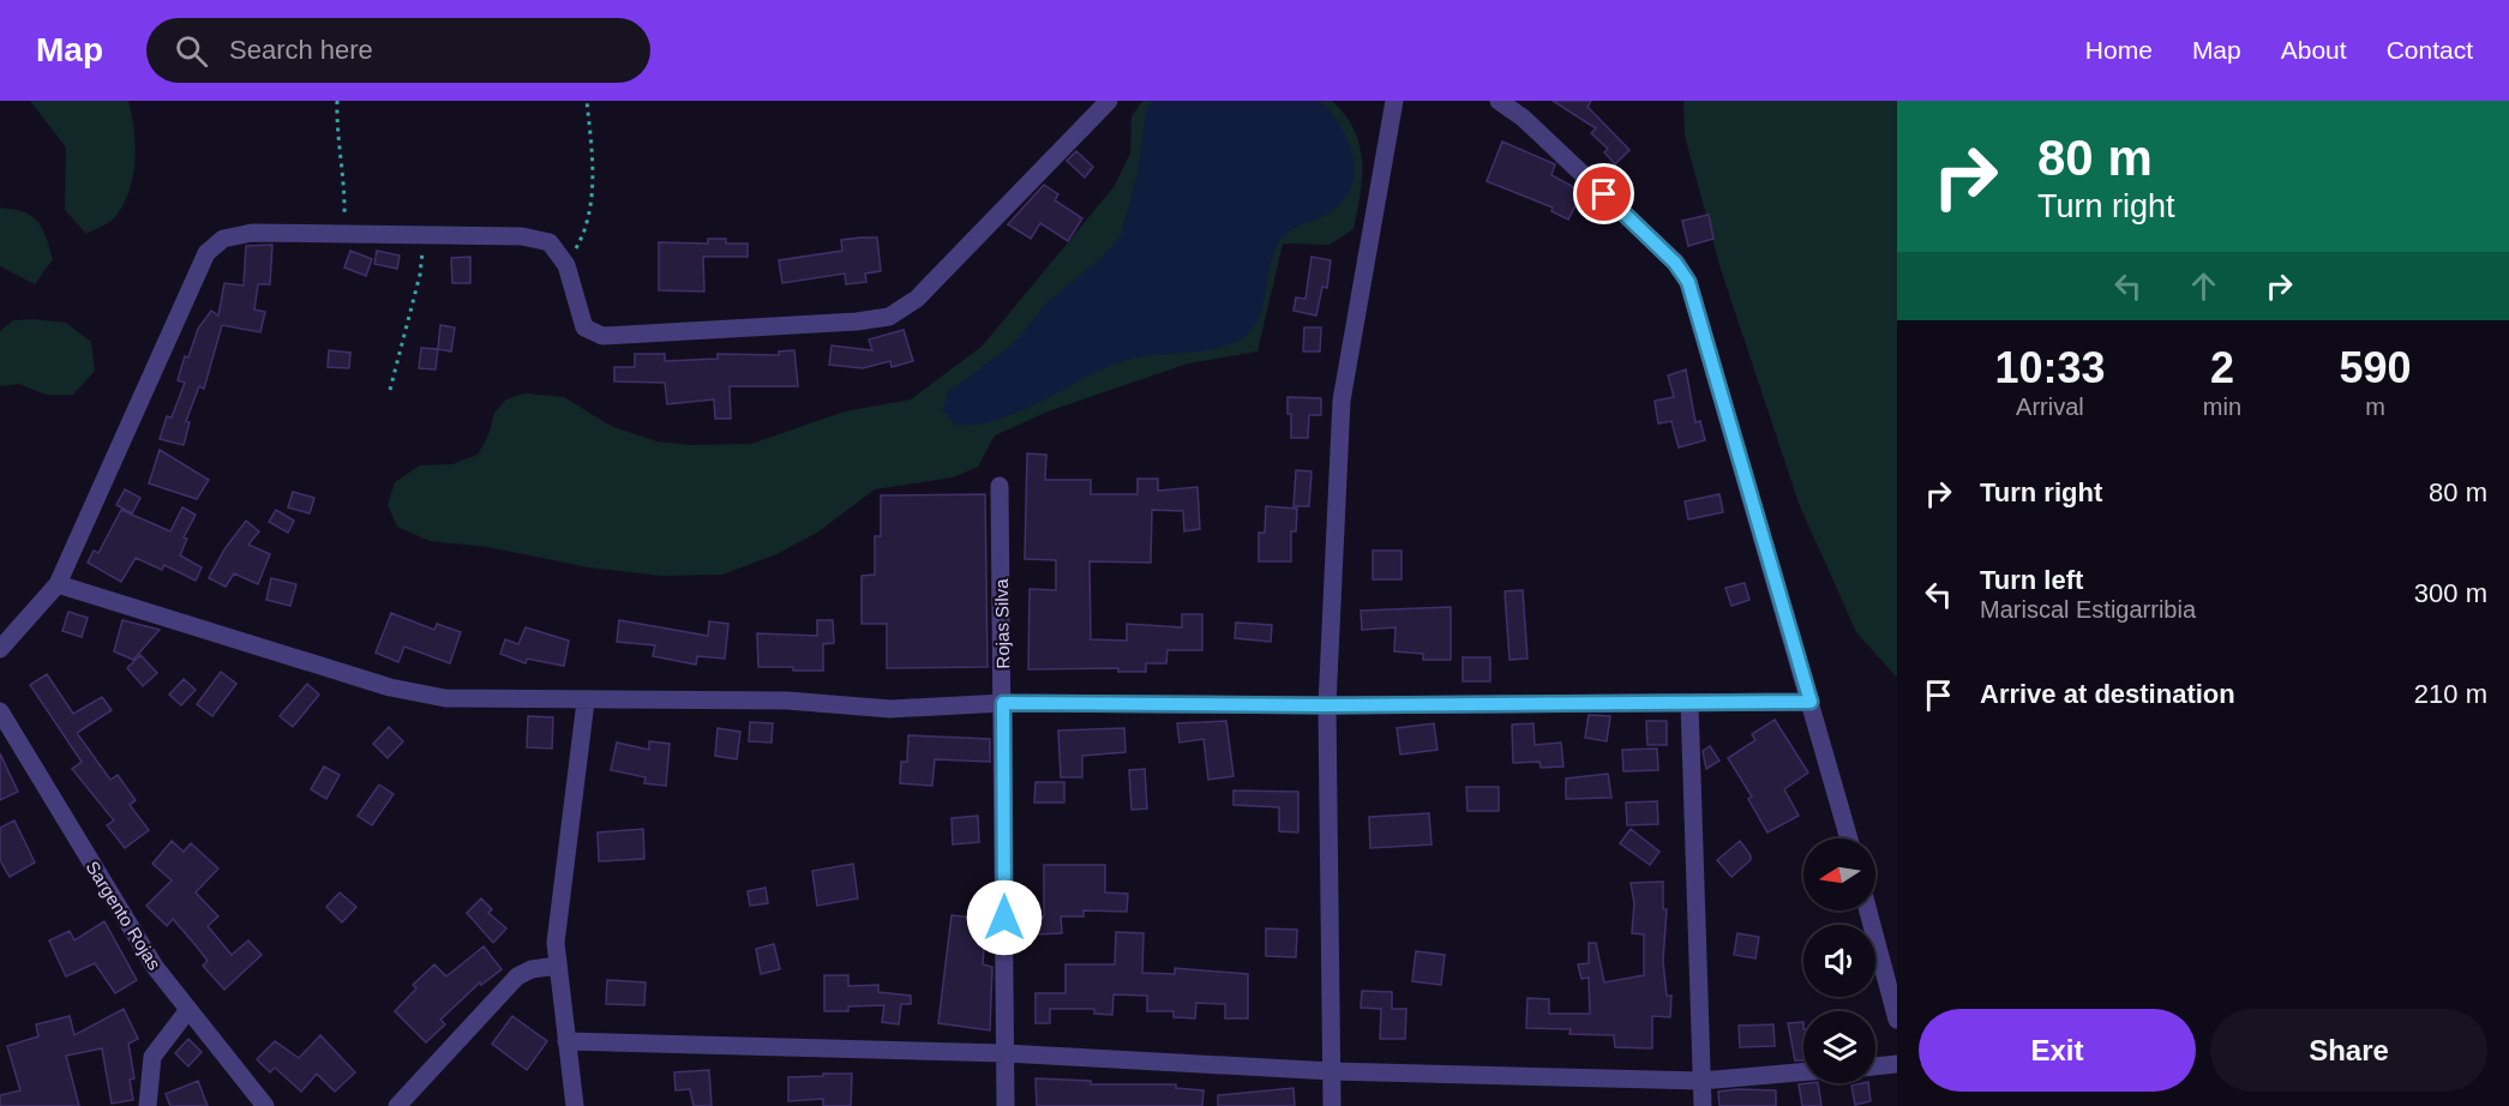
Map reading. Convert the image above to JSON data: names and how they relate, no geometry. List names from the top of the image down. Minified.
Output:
{"streets":{"street":["Rojas Silva","Sargento Rojas"]},"north":"left","page":{"header":"Map","search":"Search here","nav":["Home","Map","About","Contact"],"turn":["80 m","Turn right"],"eta":["10:33","Arrival","2","min","590","m"],"list":[{"name":"Turn right","value":"80 m"},{"name":"Turn left","note":"Mariscal Estigarribia","value":"300 m"},{"name":"Arrive at destination","value":"210 m"}],"buttons":["Exit","Share"]}}
